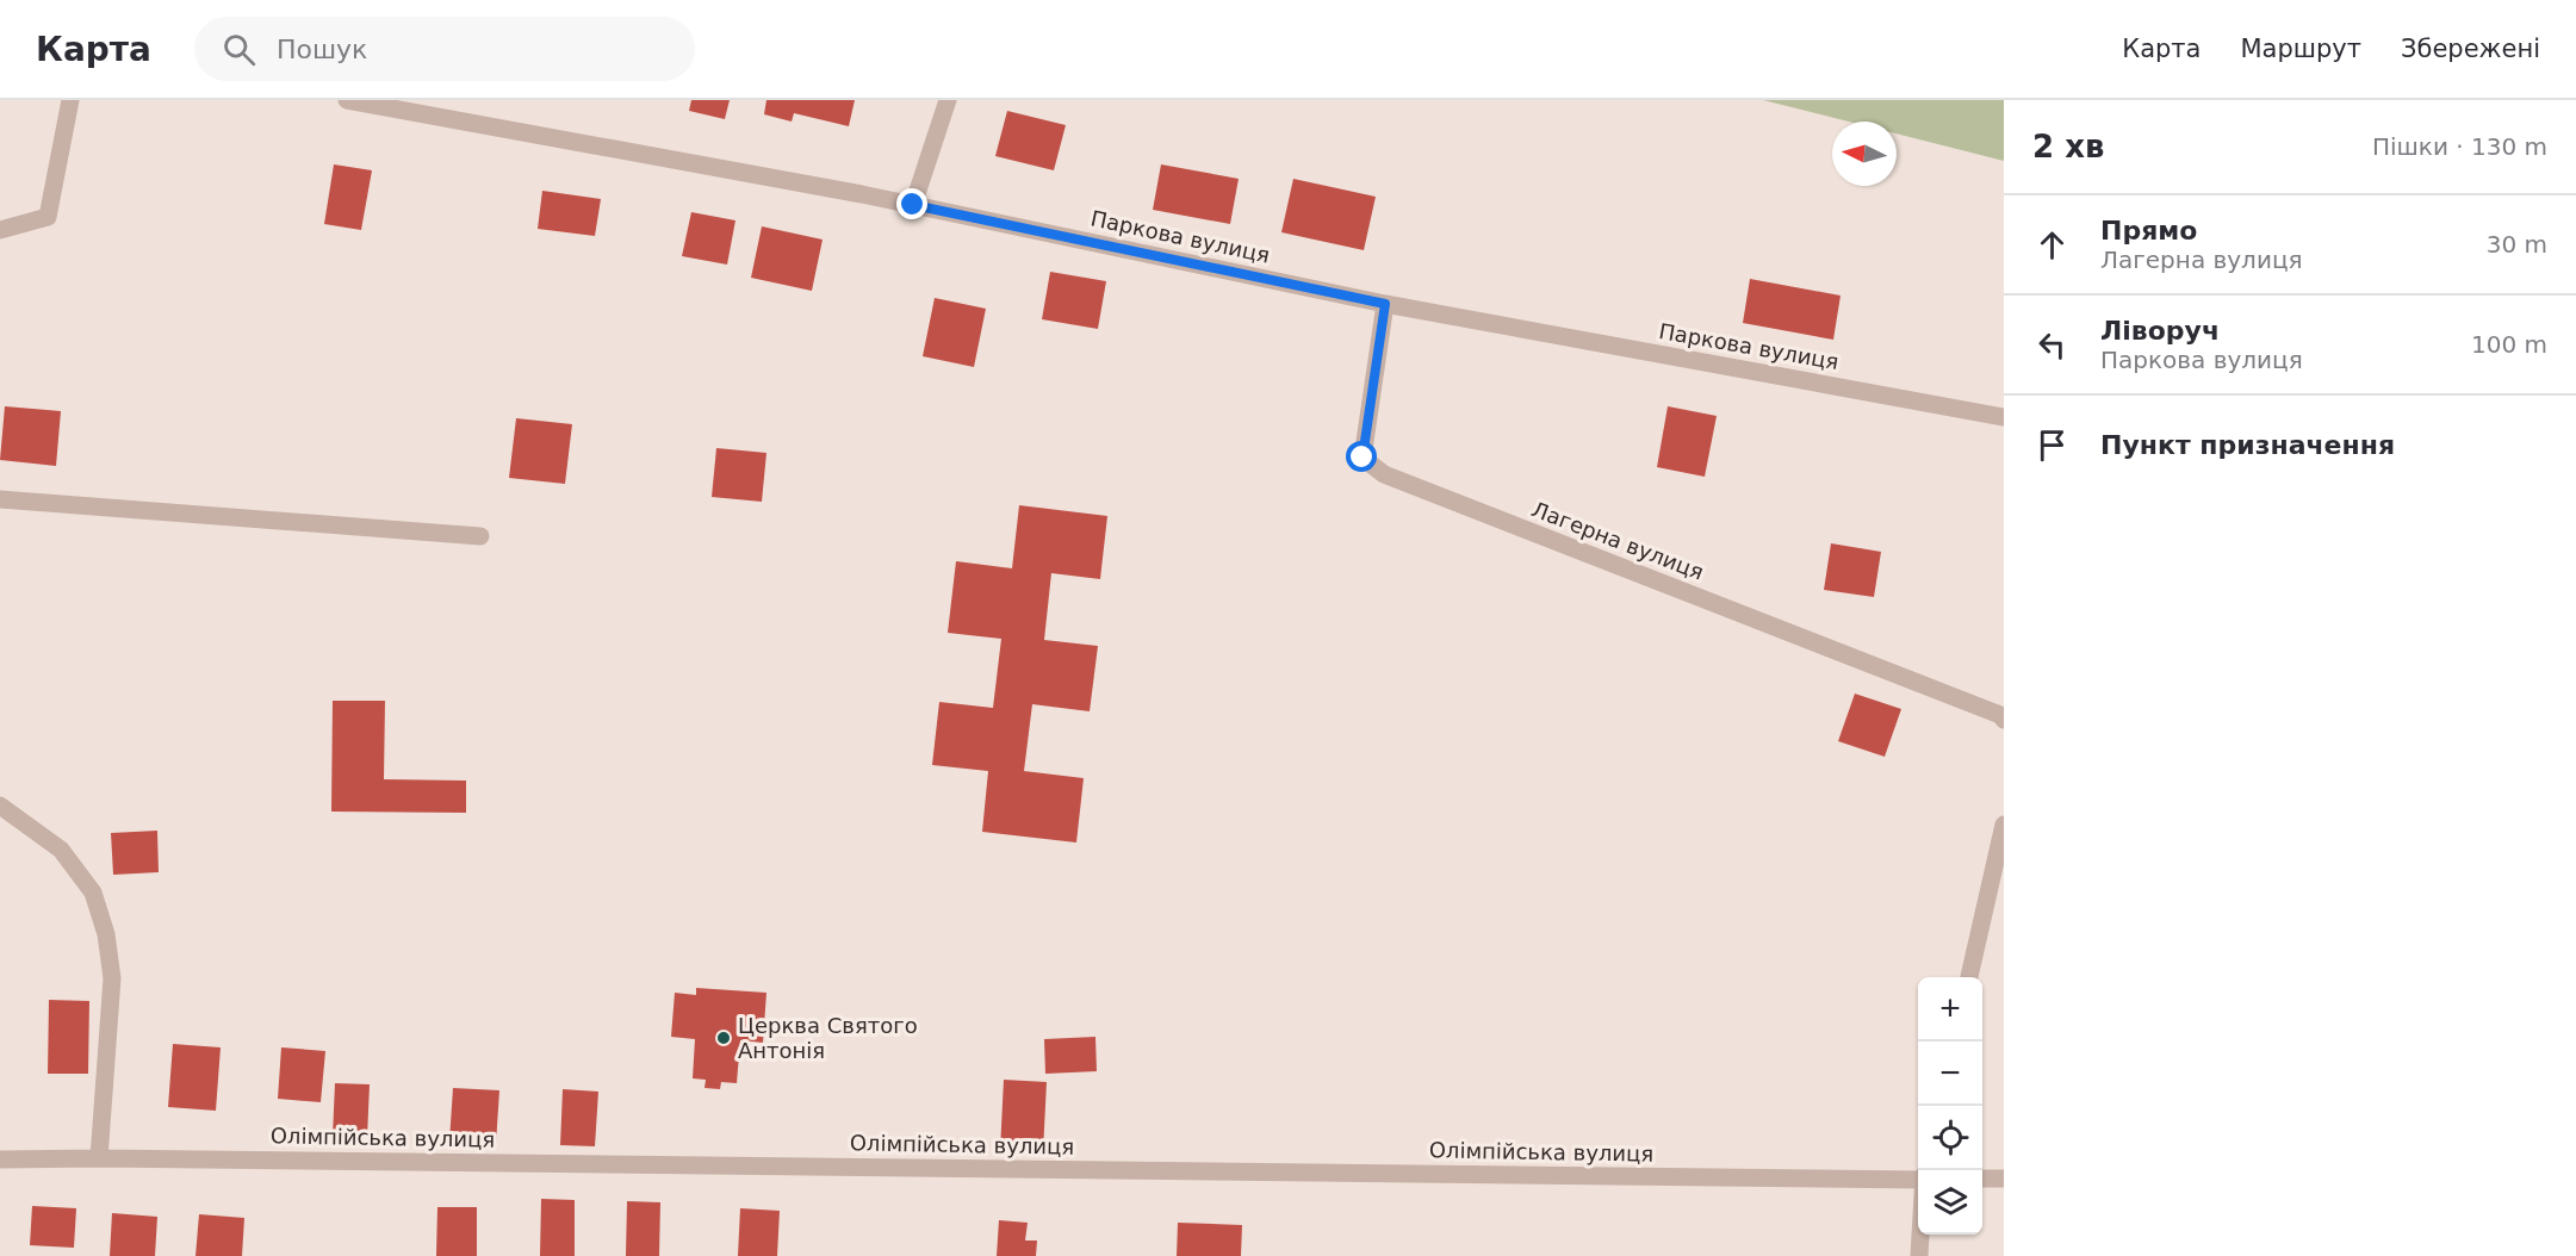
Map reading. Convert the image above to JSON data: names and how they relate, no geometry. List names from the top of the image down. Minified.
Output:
{"streets":{"street":["Паркова вулиця","Лагерна вулиця","Олімпійська вулиця"]},"crossings":[["Паркова вулиця","Лагерна вулиця"]],"places":["Церква Святого Антонія"],"north":"left","page":{"header":"Карта","search":"Пошук","nav":["Карта","Маршрут","Збережені"],"heading":["2 хв","Пішки · 130 m"],"list":[["Прямо","Лагерна вулиця","30 m"],["Ліворуч","Паркова вулиця","100 m"],"Пункт призначення"],"map_buttons":["+","−"]}}
